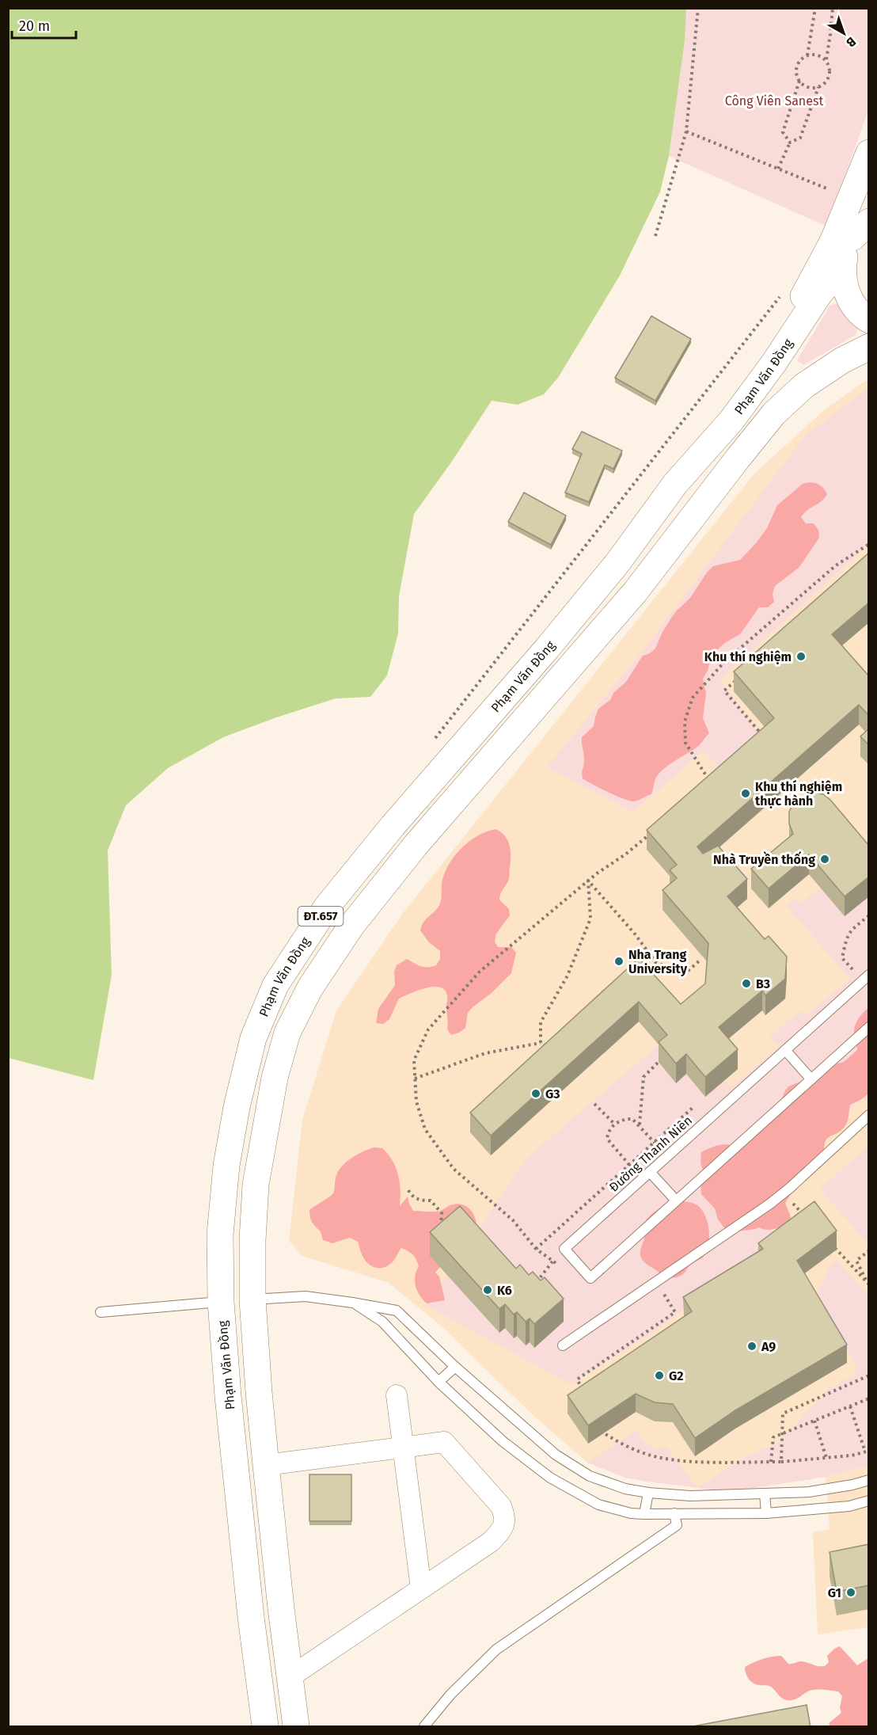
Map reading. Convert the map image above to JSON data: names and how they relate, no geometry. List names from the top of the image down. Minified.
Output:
{"streets":{"main road":["Phạm Văn Đồng","ĐT.657"],"lane":["Đường Thanh Niên"]},"parks":["Công Viên Sanest"],"places":["Khu thí nghiệm","Khu thí nghiệm thực hành","Nhà Truyền thống","Nha Trang University","B3","G3","K6","A9","G2","G1"],"scale_bar":"20 m","north":"bottom right"}
